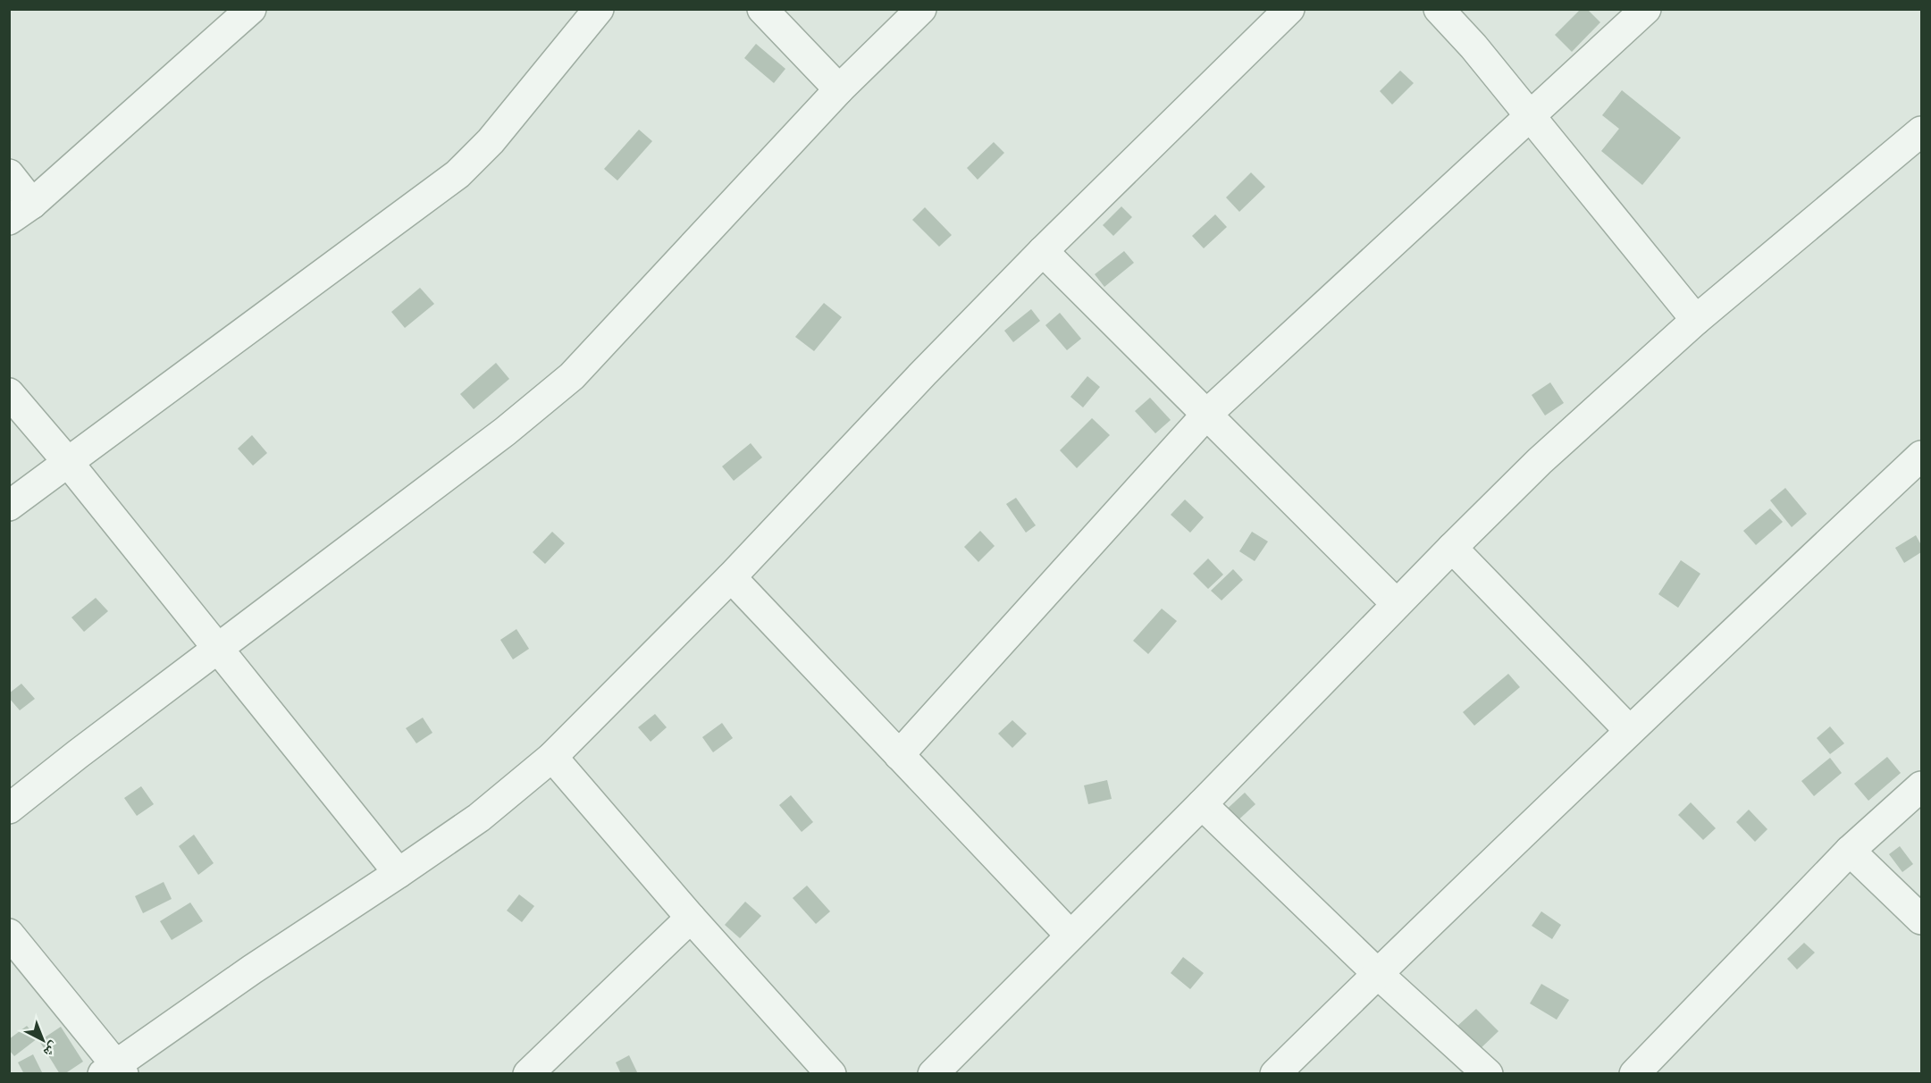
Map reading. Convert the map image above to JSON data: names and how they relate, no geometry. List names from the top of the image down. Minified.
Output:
{"north":"bottom right"}
